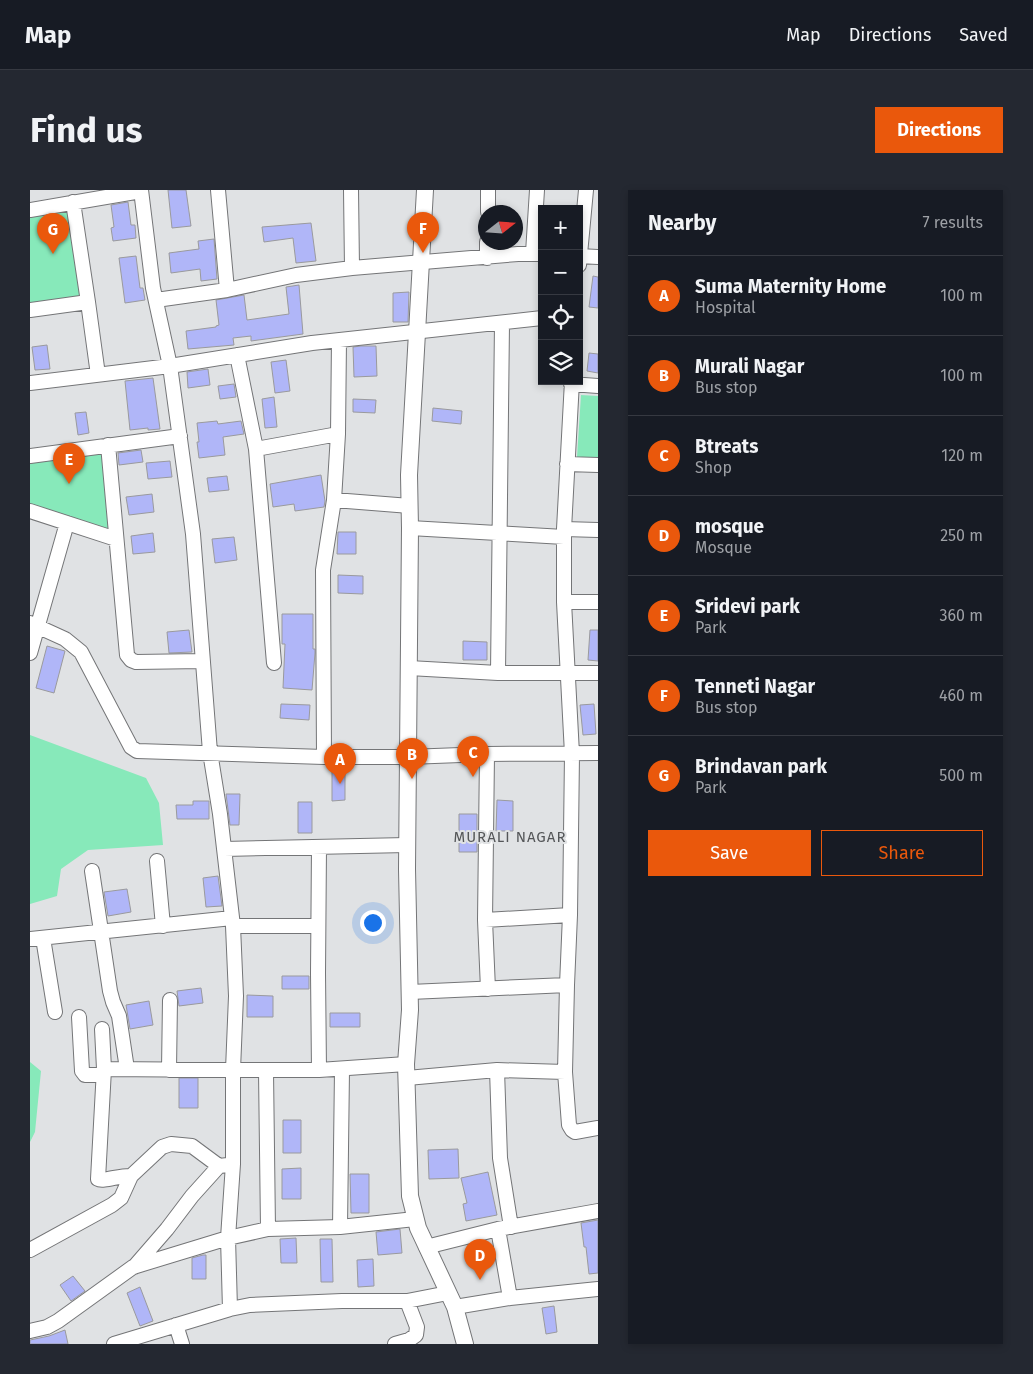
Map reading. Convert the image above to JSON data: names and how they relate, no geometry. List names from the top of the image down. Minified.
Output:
{"districts":["MURALI NAGAR"],"north":"right","page":{"header":"Map","nav":["Map","Directions","Saved"],"buttons":["Directions",["Save","Share"]],"title":"Find us","heading":["Nearby","7 results"],"map_buttons":["+","−"],"pins":["F","G","E","C","B","A","D"],"list":[{"mark":"A","name":"Suma Maternity Home","note":"Hospital","value":"100 m"},{"mark":"B","name":"Murali Nagar","note":"Bus stop","value":"100 m"},{"mark":"C","name":"Btreats","note":"Shop","value":"120 m"},{"mark":"D","name":"mosque","note":"Mosque","value":"250 m"},{"mark":"E","name":"Sridevi park","note":"Park","value":"360 m"},{"mark":"F","name":"Tenneti Nagar","note":"Bus stop","value":"460 m"},{"mark":"G","name":"Brindavan park","note":"Park","value":"500 m"}]}}
